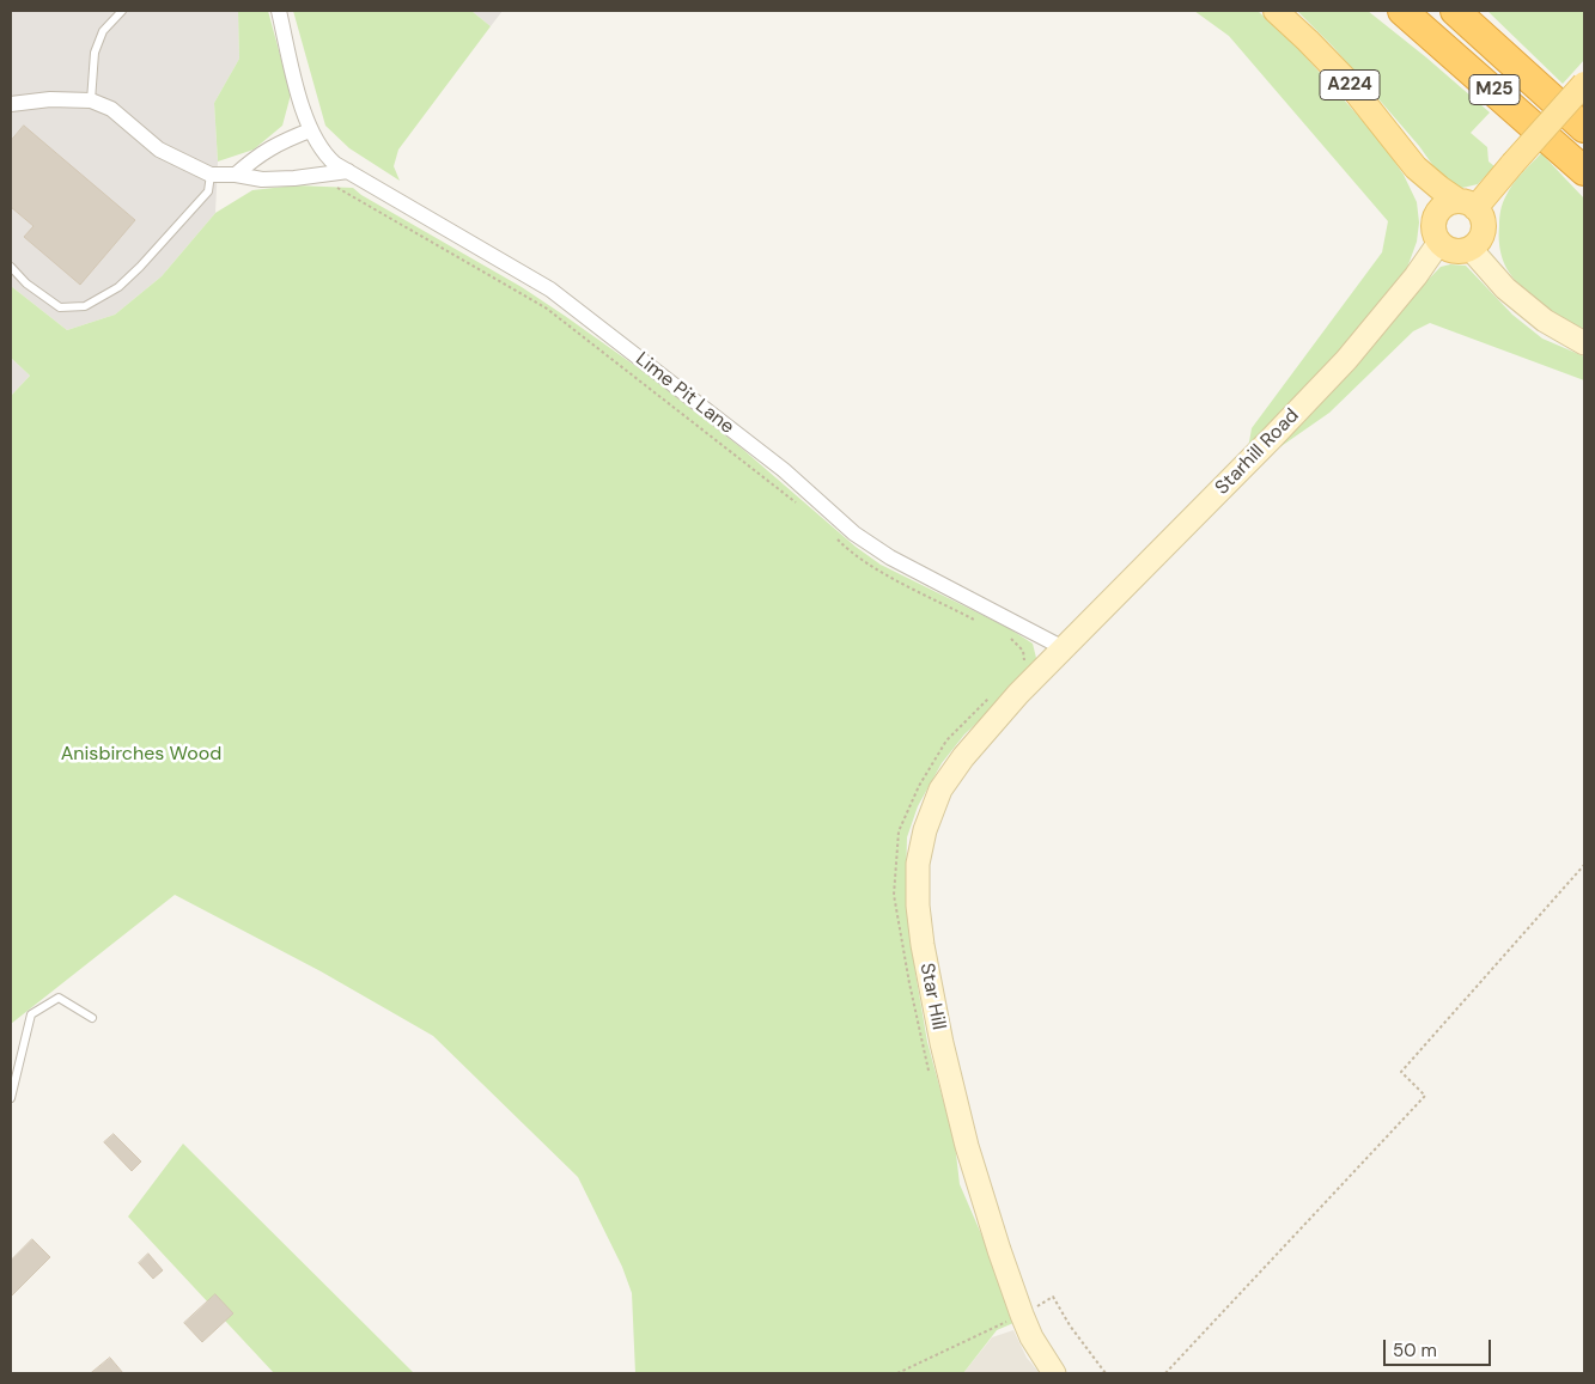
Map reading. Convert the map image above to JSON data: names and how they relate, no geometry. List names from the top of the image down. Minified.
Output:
{"streets":{"highway":["M25"],"main road":["A224"],"street":["Lime Pit Lane","Starhill Road","Star Hill"]},"crossings":[["A224","Starhill Road"],["Lime Pit Lane","Starhill Road"],["Lime Pit Lane","Star Hill"],["Starhill Road","Star Hill"]],"parks":["Anisbirches Wood"],"scale_bar":"50 m"}
